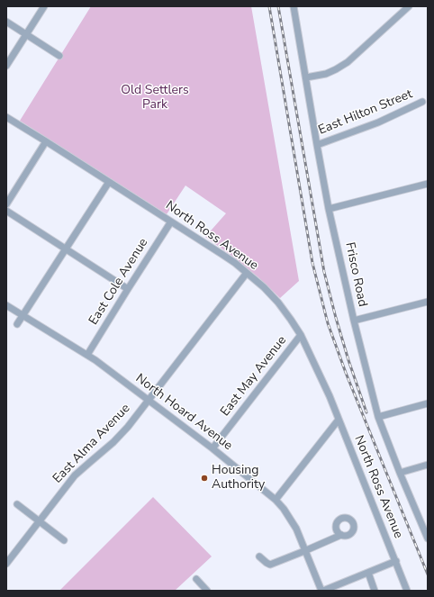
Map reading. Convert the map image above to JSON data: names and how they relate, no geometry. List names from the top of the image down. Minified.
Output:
{"streets":{"street":["East Hilton Street","North Ross Avenue","Frisco Road","East Cole Avenue","East May Avenue","North Hoard Avenue","East Alma Avenue"]},"crossings":[["East Hilton Street","Frisco Road"],["North Ross Avenue","East Cole Avenue"],["North Ross Avenue","East May Avenue"],["North Ross Avenue","East Alma Avenue"],["East Cole Avenue","North Hoard Avenue"],["East May Avenue","North Hoard Avenue"],["North Hoard Avenue","East Alma Avenue"]],"parks":["Old Settlers Park"],"places":["Housing Authority"]}
